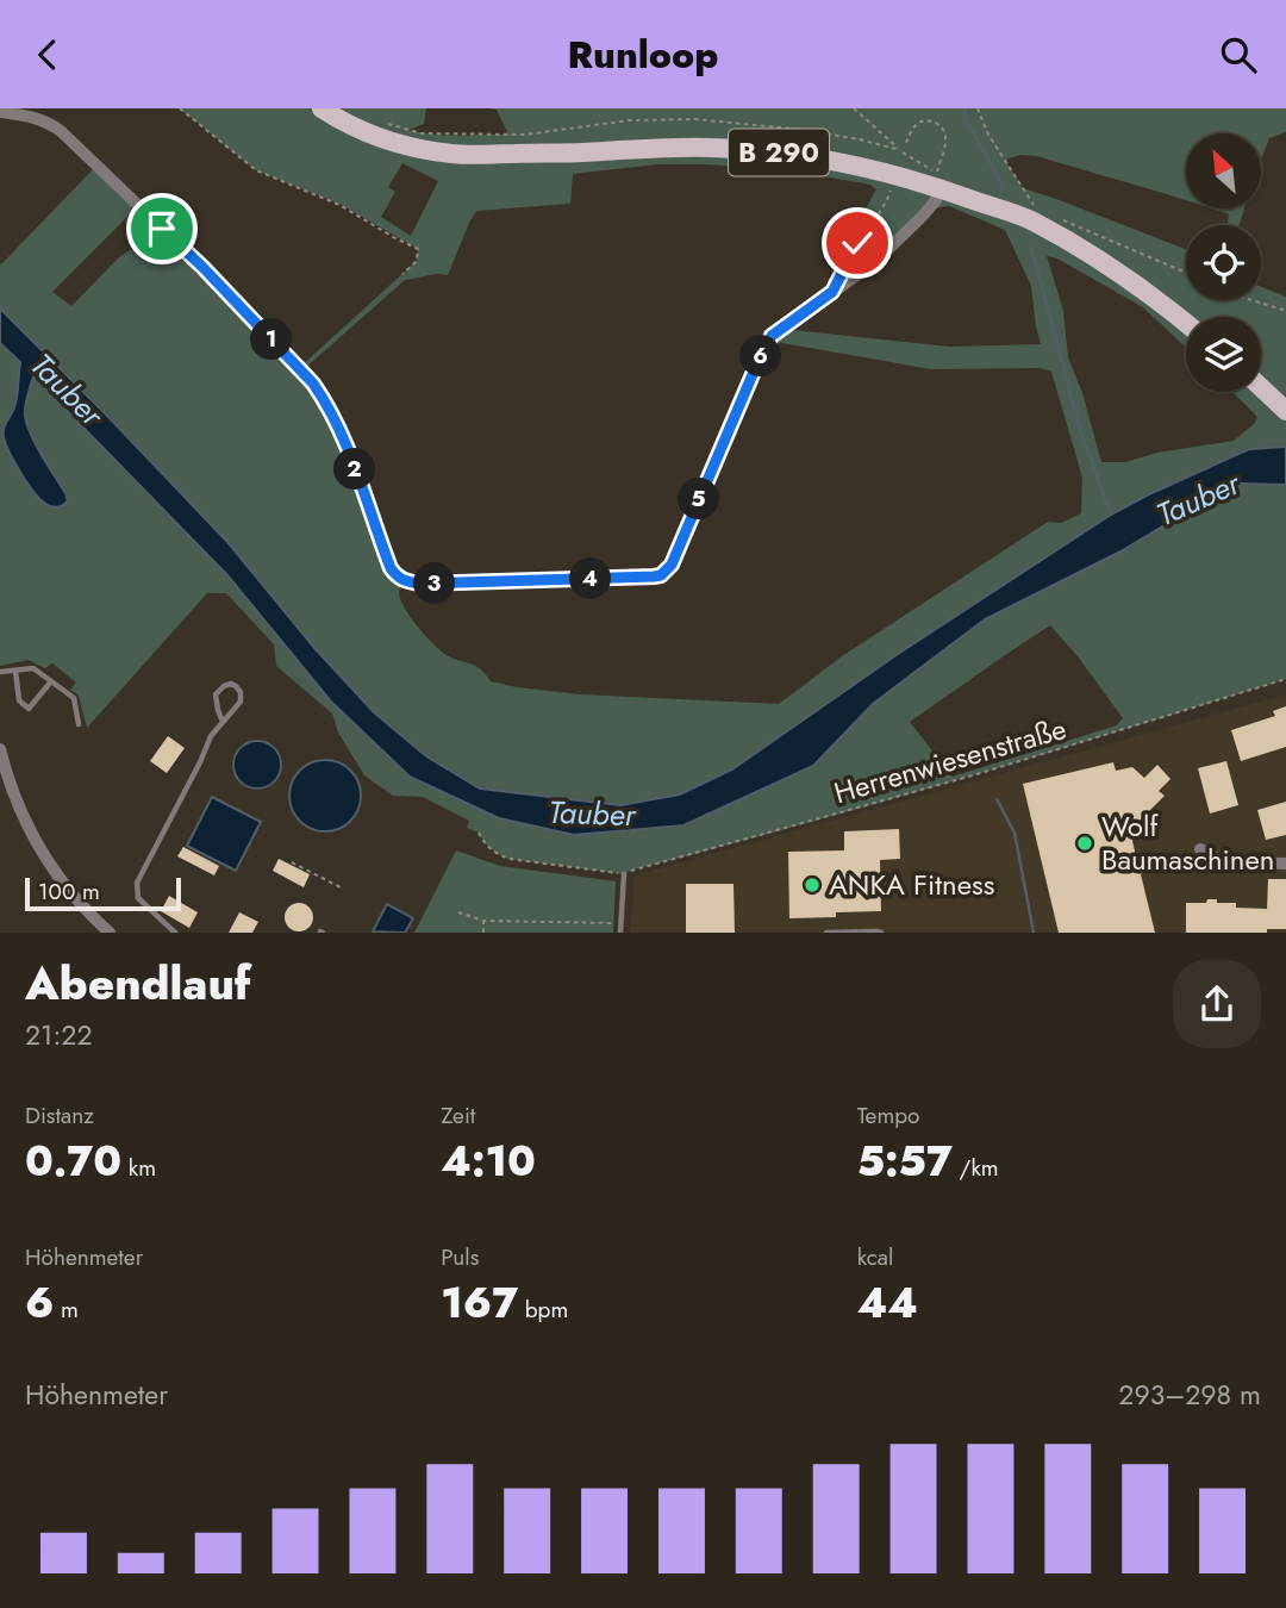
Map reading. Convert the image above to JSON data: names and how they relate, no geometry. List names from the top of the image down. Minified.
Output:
{"streets":{"main road":["B 290"],"path":["Herrenwiesenstraße"]},"water":["Tauber"],"places":["Wolf Baumaschinen","ANKA Fitness"],"scale_bar":"100 m","north":"top left","page":{"header":"Runloop","pins":["1","6","2","5","4","3"],"scale":"100 m","heading":["Abendlauf","21:22"],"stats":[["Distanz","0.70 km"],["Zeit","4:10"],["Tempo","5:57 /km"],["Höhenmeter","6 m"],["Puls","167 bpm"],["kcal","44"]],"chart":["Höhenmeter","293–298 m"]}}
